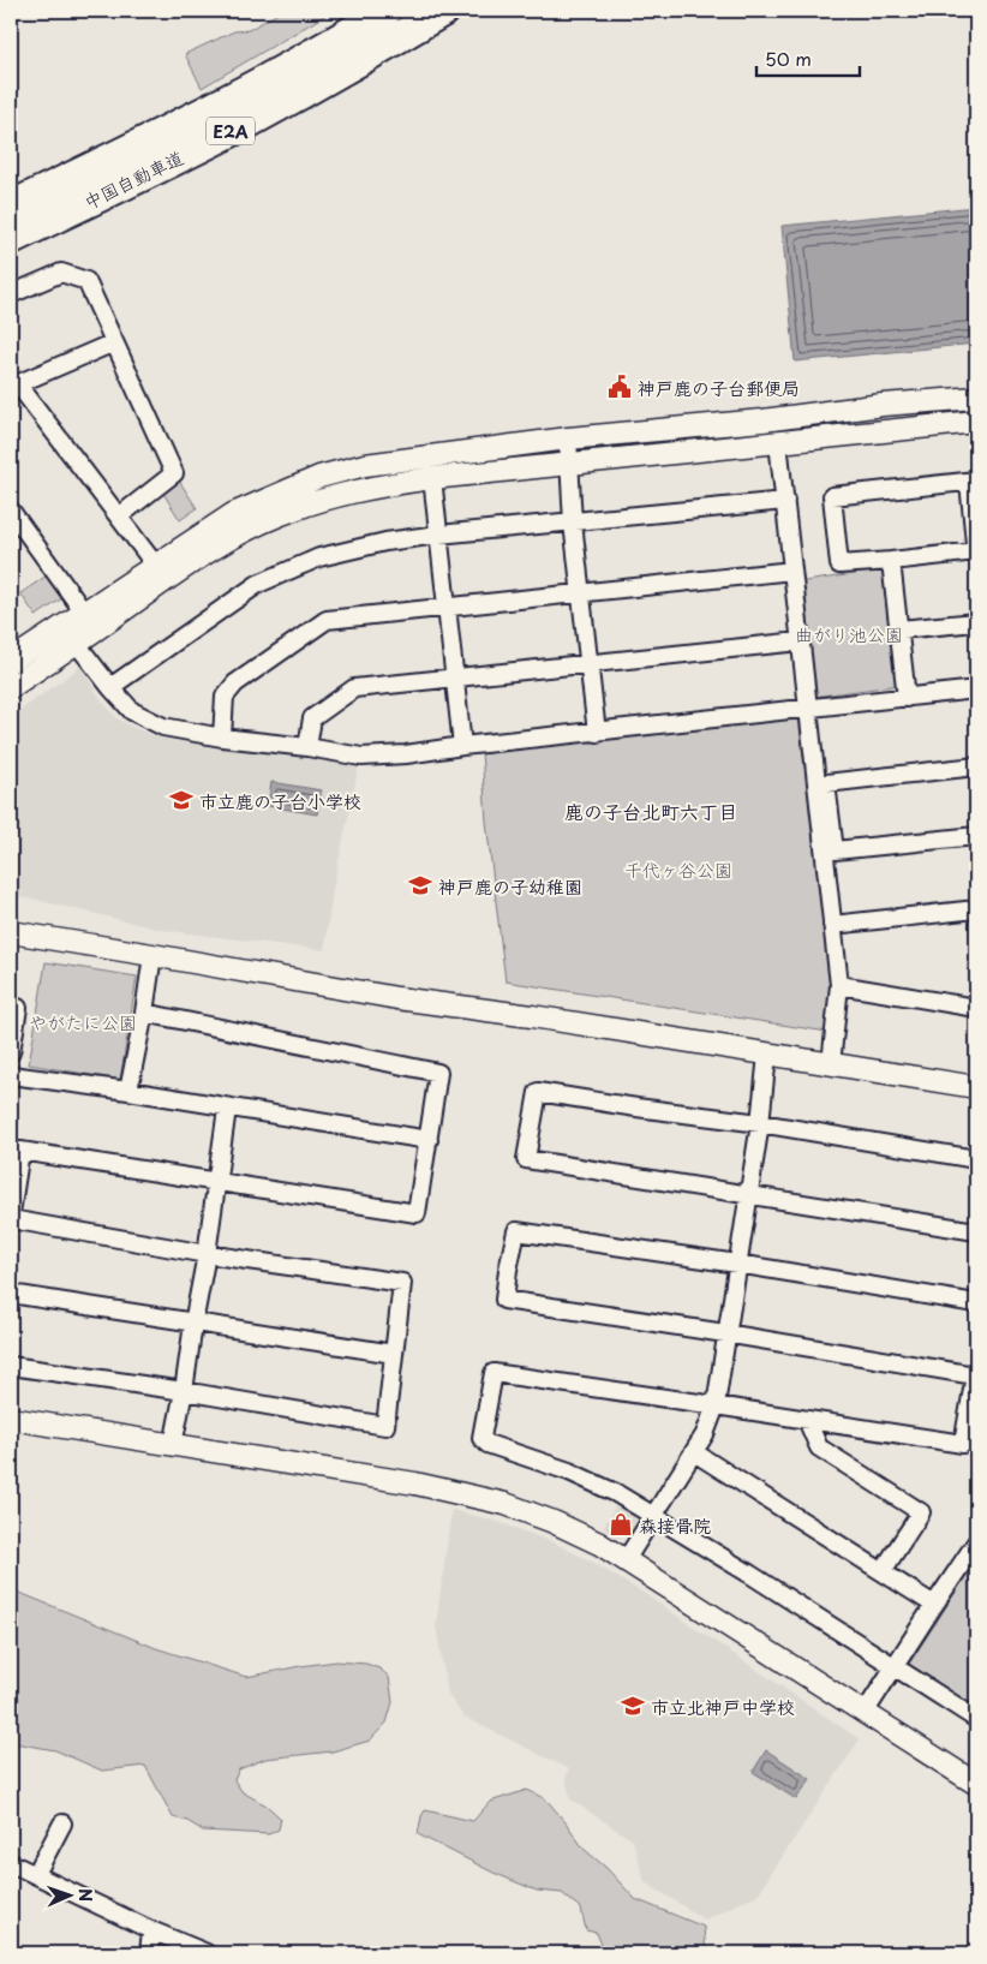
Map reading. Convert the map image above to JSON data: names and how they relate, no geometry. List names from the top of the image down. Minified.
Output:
{"streets":{"highway":["E2A","中国自動車道"]},"districts":["鹿の子台北町六丁目"],"parks":["曲がり池公園","千代ヶ谷公園","やがたに公園"],"places":{"public building":["神戸鹿の子台郵便局"],"school or university":["市立鹿の子台小学校","神戸鹿の子幼稚園","市立北神戸中学校"],"shop":["森接骨院"]},"scale_bar":"50 m","north":"right"}
